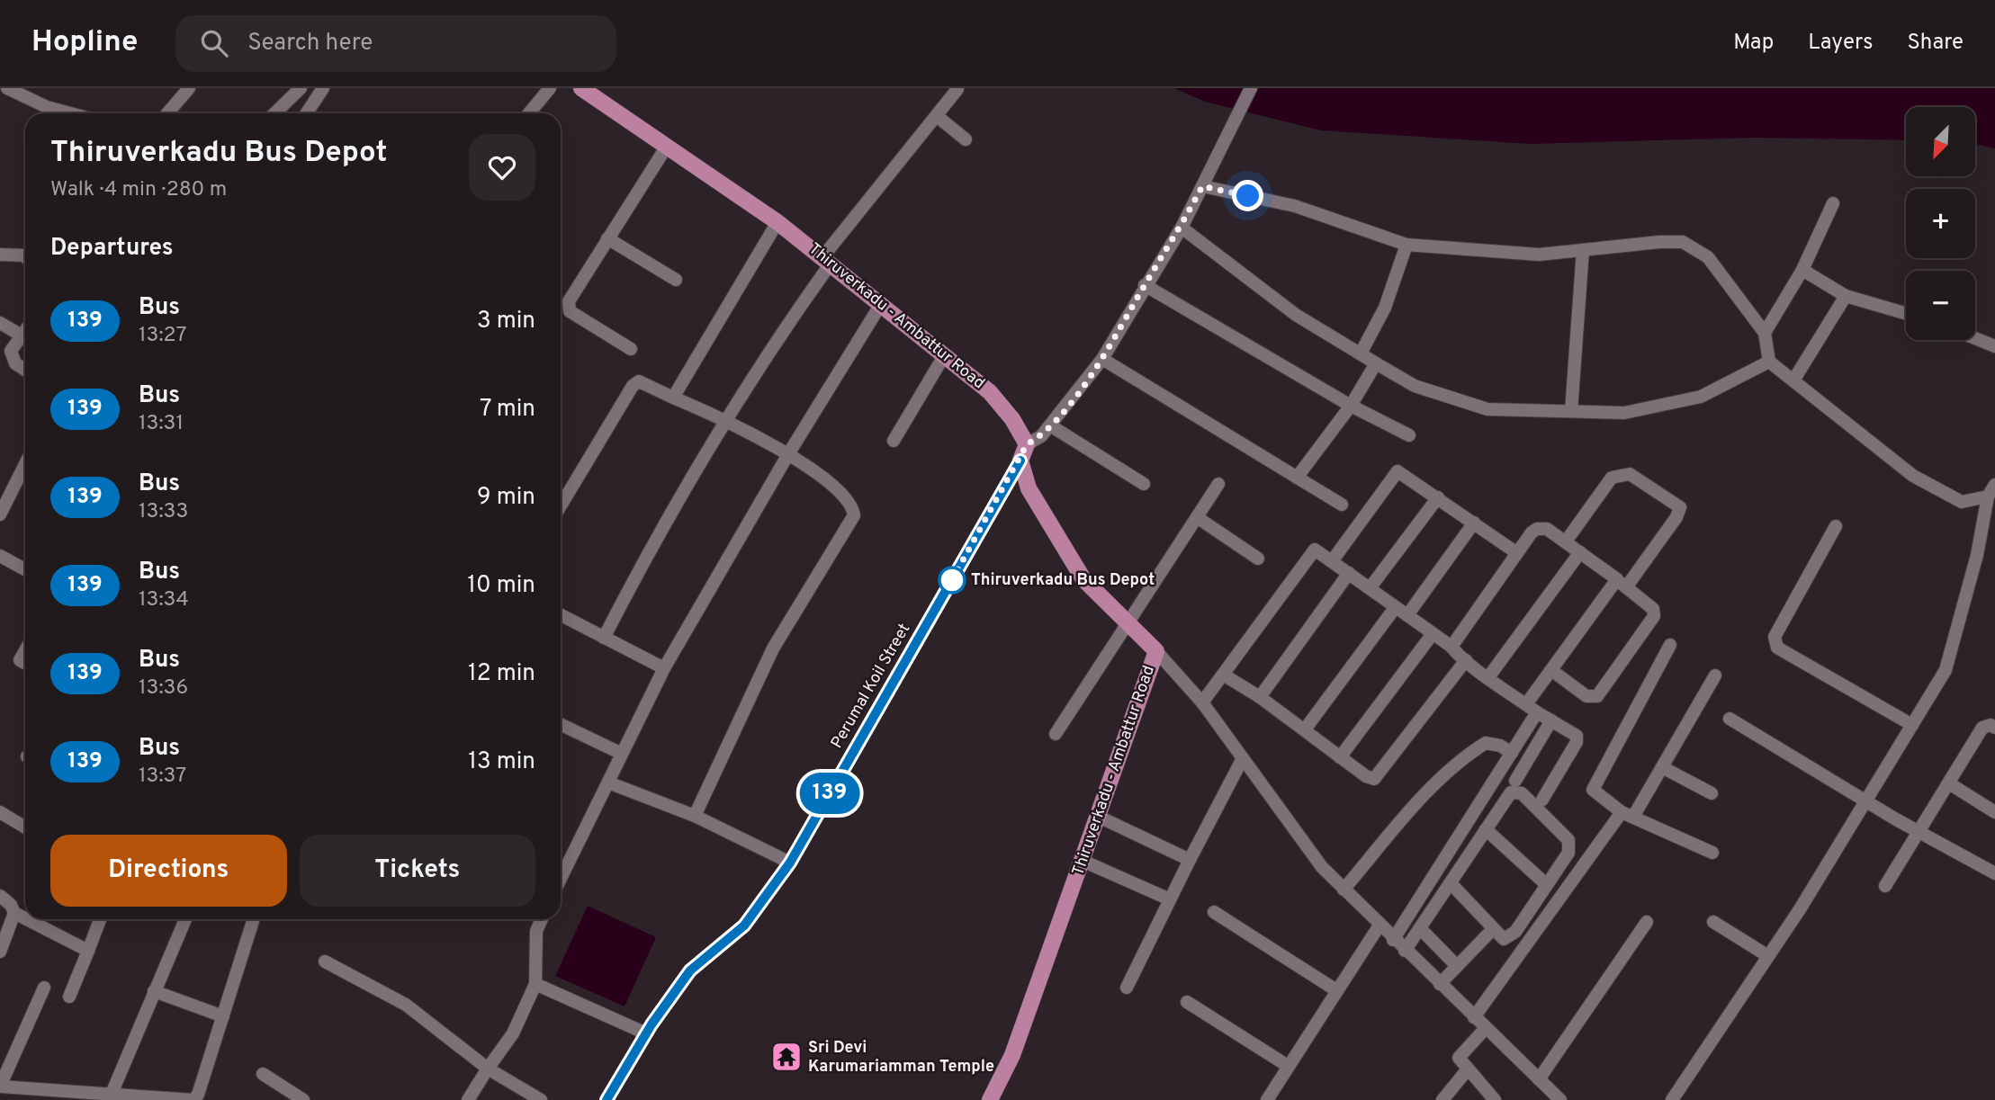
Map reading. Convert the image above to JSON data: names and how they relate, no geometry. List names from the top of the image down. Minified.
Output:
{"streets":{"main road":["Thiruverkadu - Ambattur Road"],"street":["Perumal Koil Street"]},"crossings":[["Thiruverkadu - Ambattur Road","Perumal Koil Street"]],"places":{"other":["Thiruverkadu Bus Depot"],"temple":["Sri Devi Karumariamman Temple"]},"lines":["bus line 139"],"north":"bottom left","page":{"header":"Hopline","search":"Search here","nav":["Map","Layers","Share"],"on_map":"139","map_buttons":["+","−"],"heading":[["Thiruverkadu Bus Depot","Walk · 4 min · 280 m"],"Departures"],"list":[{"mark":"139","name":"Bus","note":"13:27","value":"3 min"},{"mark":"139","name":"Bus","note":"13:31","value":"7 min"},{"mark":"139","name":"Bus","note":"13:33","value":"9 min"},{"mark":"139","name":"Bus","note":"13:34","value":"10 min"},{"mark":"139","name":"Bus","note":"13:36","value":"12 min"},{"mark":"139","name":"Bus","note":"13:37","value":"13 min"}],"buttons":["Directions","Tickets"]}}
